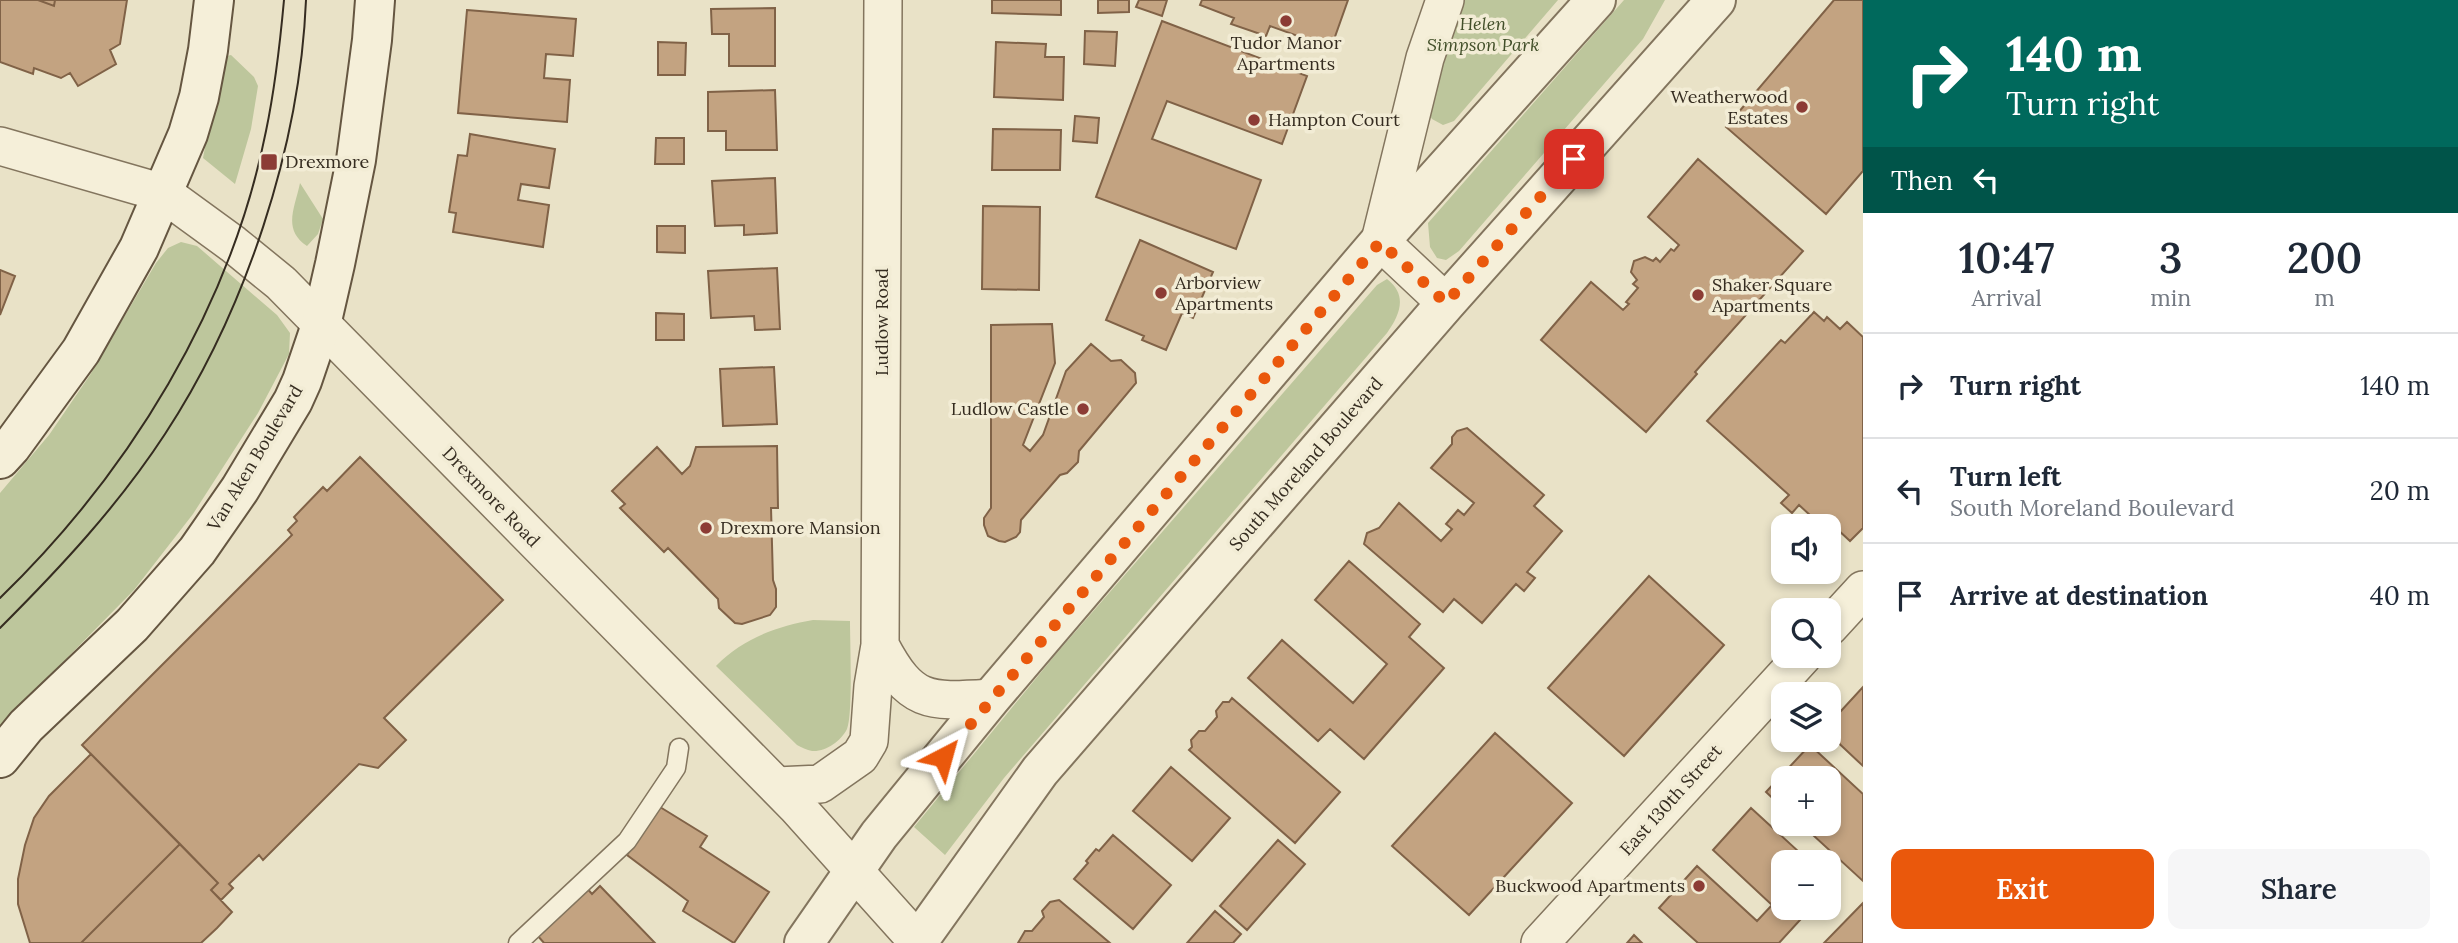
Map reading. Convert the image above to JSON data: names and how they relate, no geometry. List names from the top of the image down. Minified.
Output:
{"streets":{"street":["Ludlow Road","Van Aken Boulevard","South Moreland Boulevard","Drexmore Road","East 130th Street"]},"crossings":[["Ludlow Road","Drexmore Road"],["Van Aken Boulevard","Drexmore Road"],["South Moreland Boulevard","Drexmore Road"]],"parks":["Helen Simpson Park"],"places":{"other":["Tudor Manor Apartments","Weatherwood Estates","Hampton Court","Arborview Apartments","Shaker Square Apartments","Ludlow Castle","Drexmore Mansion","Buckwood Apartments"],"transit":["Drexmore"]},"page":{"turn":["140 m","Turn right"],"then":"Then","eta":["10:47","Arrival","3","min","200","m"],"list":[{"name":"Turn right","value":"140 m"},{"name":"Turn left","note":"South Moreland Boulevard","value":"20 m"},{"name":"Arrive at destination","value":"40 m"}],"map_buttons":["+","−"],"buttons":["Exit","Share"]}}
